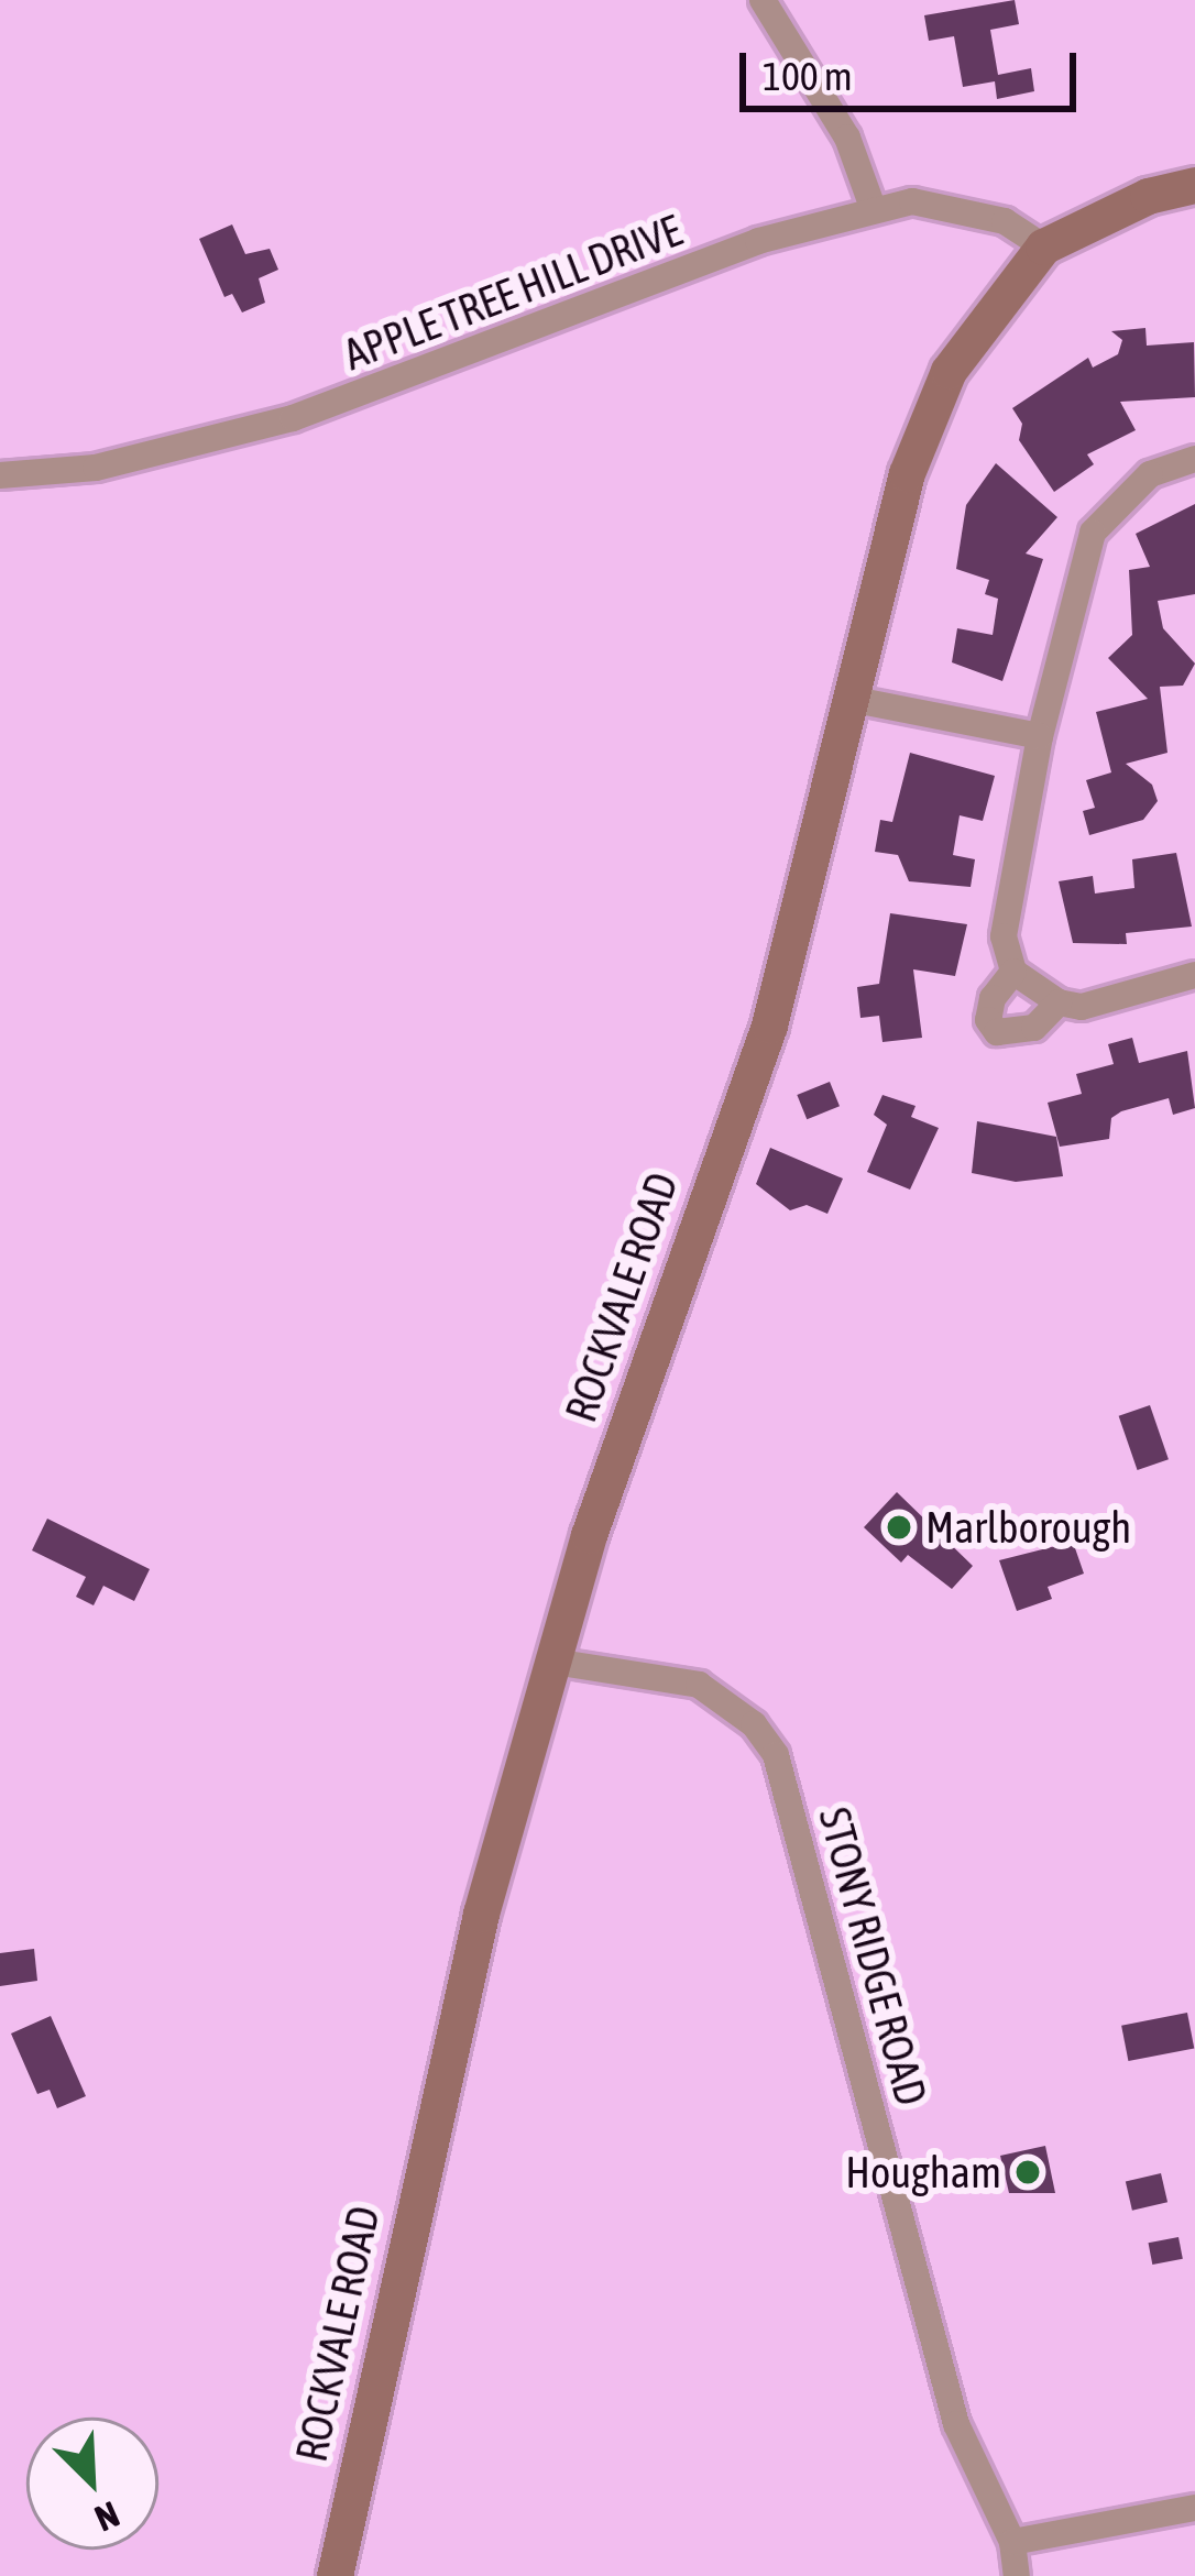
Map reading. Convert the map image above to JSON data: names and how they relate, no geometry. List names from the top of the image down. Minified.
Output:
{"streets":{"street":["APPLE TREE HILL DRIVE","ROCKVALE ROAD","STONY RIDGE ROAD"]},"crossings":[["APPLE TREE HILL DRIVE","ROCKVALE ROAD"],["ROCKVALE ROAD","STONY RIDGE ROAD"]],"places":["Marlborough","Hougham"],"scale_bar":"100 m","north":"bottom right"}
